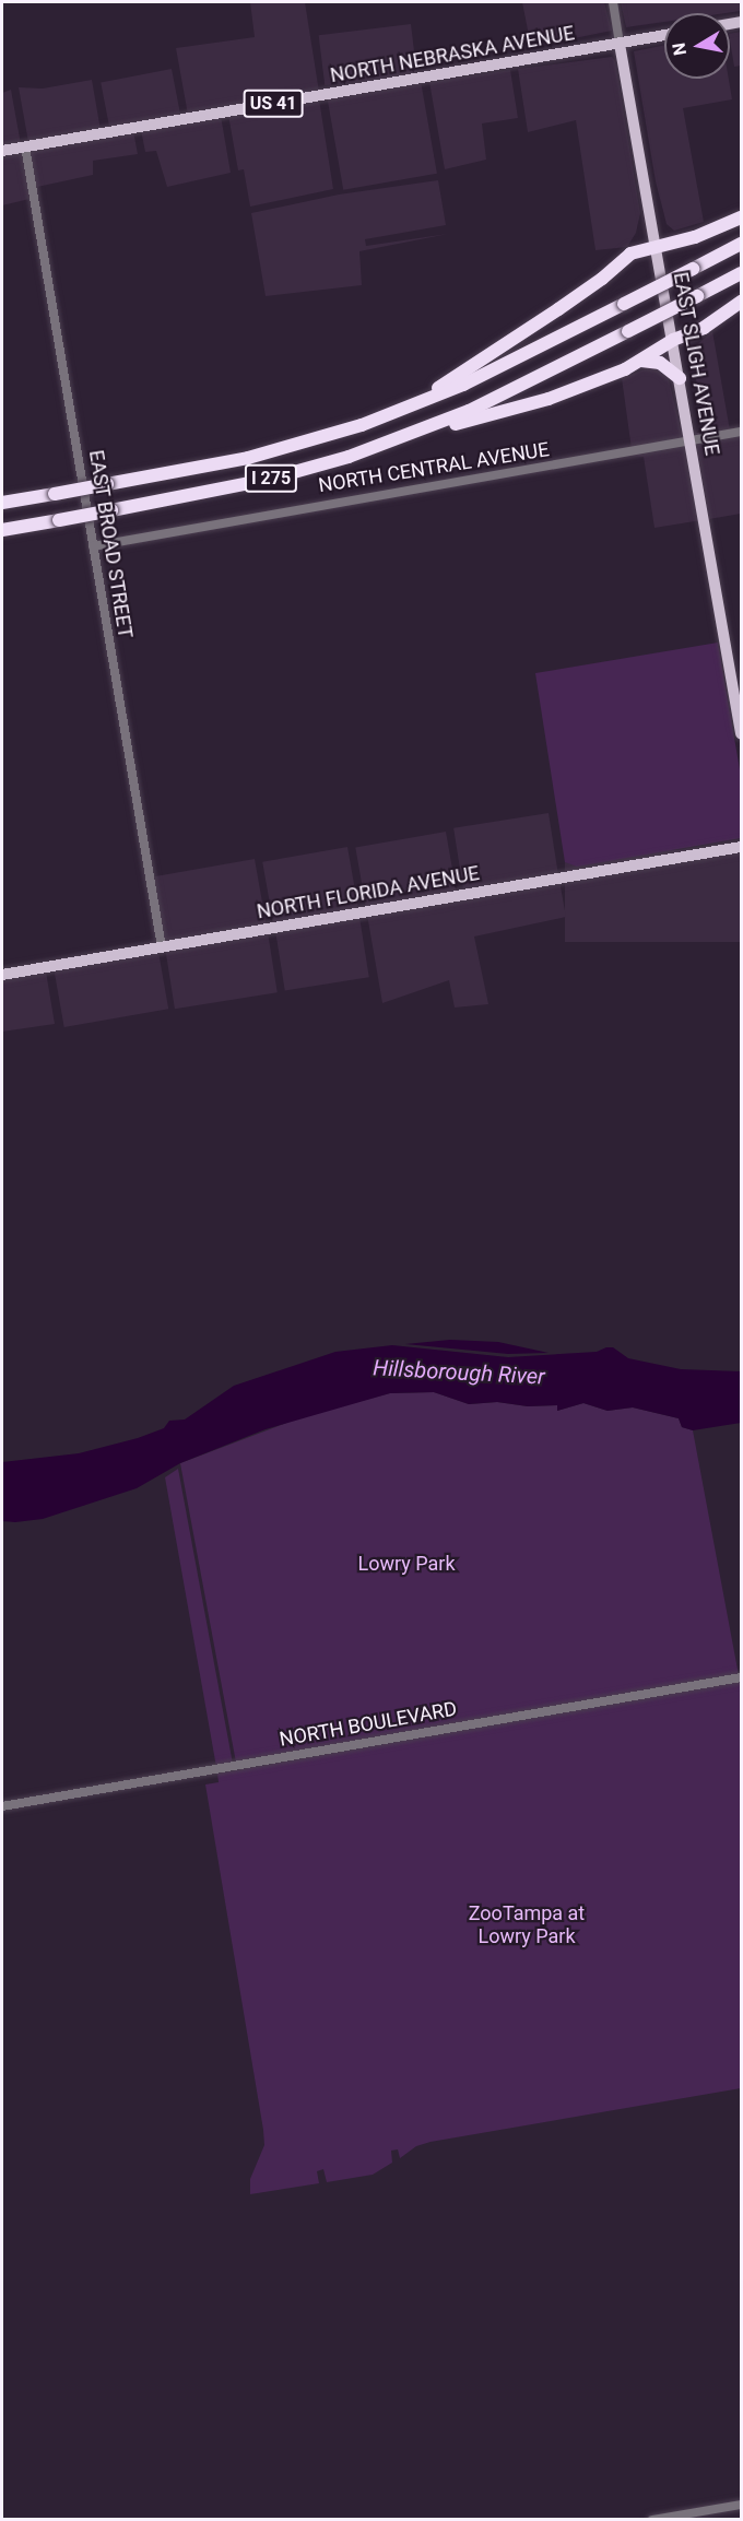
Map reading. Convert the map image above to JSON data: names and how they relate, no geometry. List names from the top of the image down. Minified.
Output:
{"streets":{"highway":["I 275"],"main road":["NORTH NEBRASKA AVENUE","US 41","EAST SLIGH AVENUE","NORTH FLORIDA AVENUE"],"street":["NORTH CENTRAL AVENUE","EAST BROAD STREET","NORTH BOULEVARD"]},"crossings":[["NORTH NEBRASKA AVENUE","EAST SLIGH AVENUE"],["NORTH NEBRASKA AVENUE","EAST BROAD STREET"],["EAST SLIGH AVENUE","NORTH CENTRAL AVENUE"],["NORTH CENTRAL AVENUE","EAST BROAD STREET"],["EAST BROAD STREET","NORTH FLORIDA AVENUE"]],"water":["Hillsborough River"],"parks":["Lowry Park","ZooTampa at Lowry Park"],"north":"left"}
